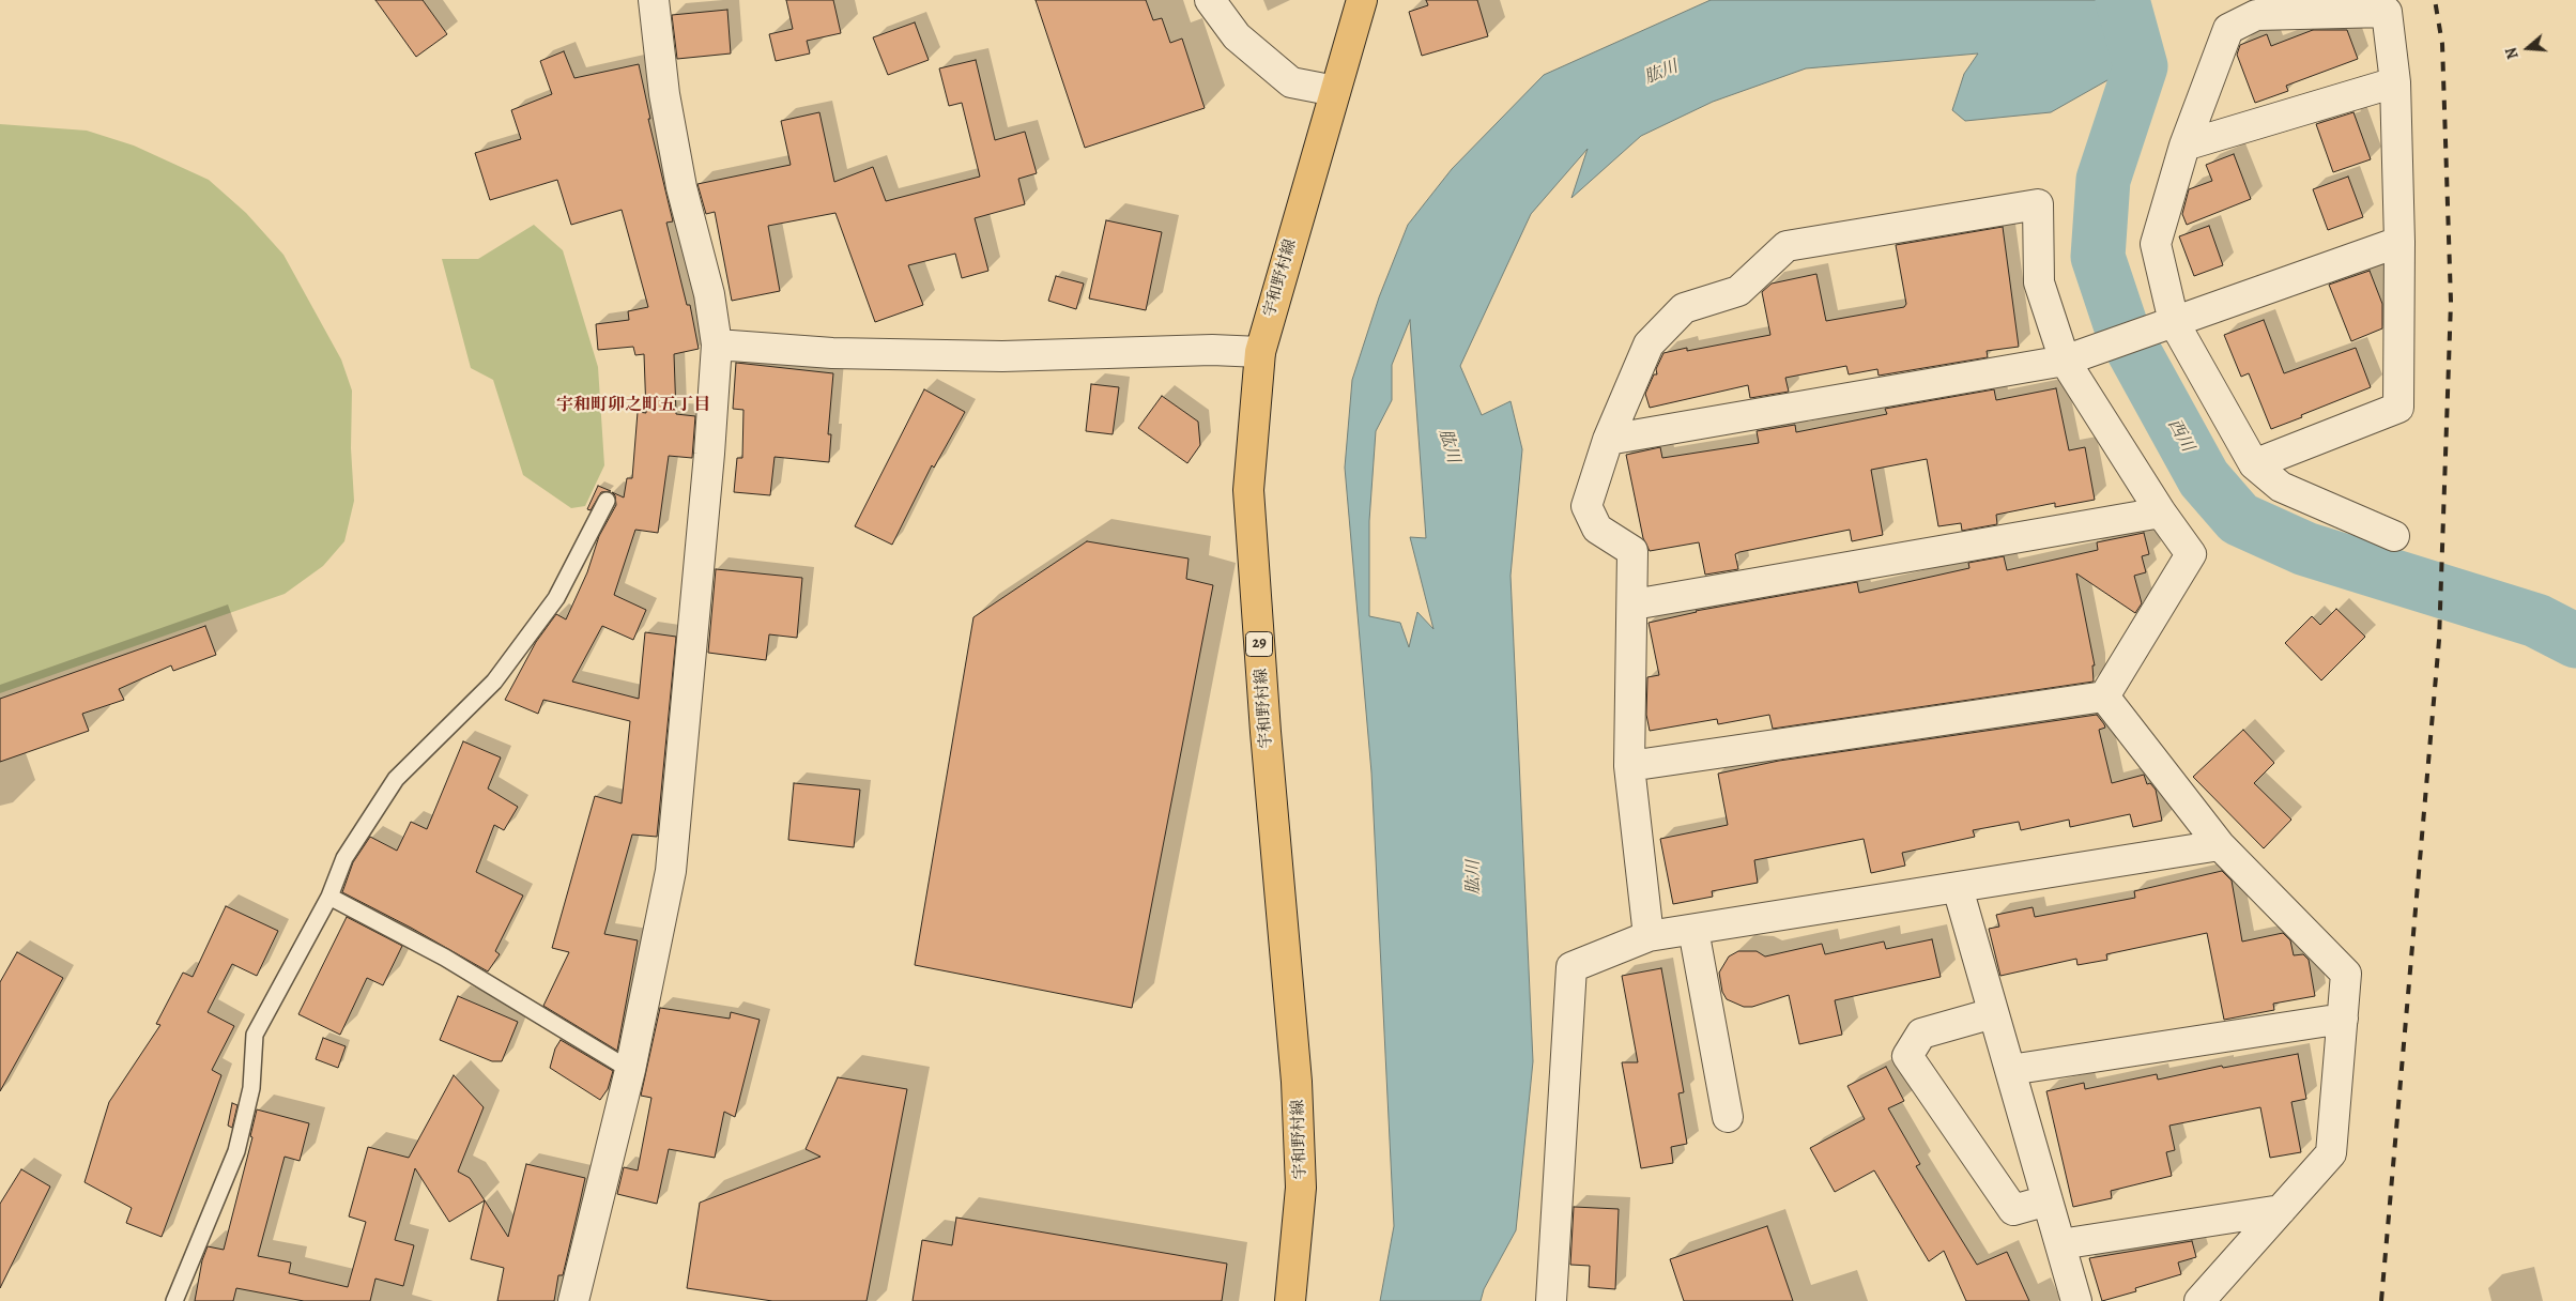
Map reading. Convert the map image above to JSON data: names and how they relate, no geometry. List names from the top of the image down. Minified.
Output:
{"streets":{"main road":["宇和野村線","29"]},"districts":["宇和町卯之町五丁目"],"water":["肱川","西川"],"north":"left"}
